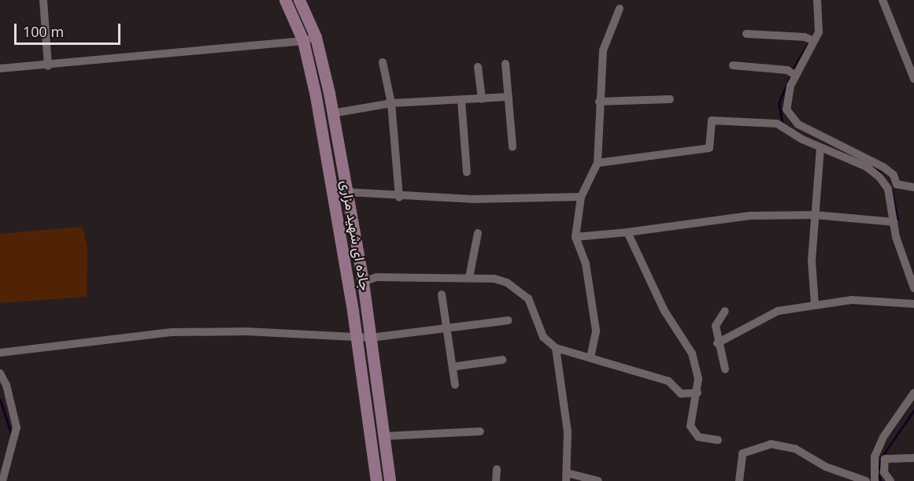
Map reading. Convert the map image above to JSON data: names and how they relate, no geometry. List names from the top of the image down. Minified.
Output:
{"streets":{"main road":["جاده ای شهید مزاری"]},"scale_bar":"100 m"}
